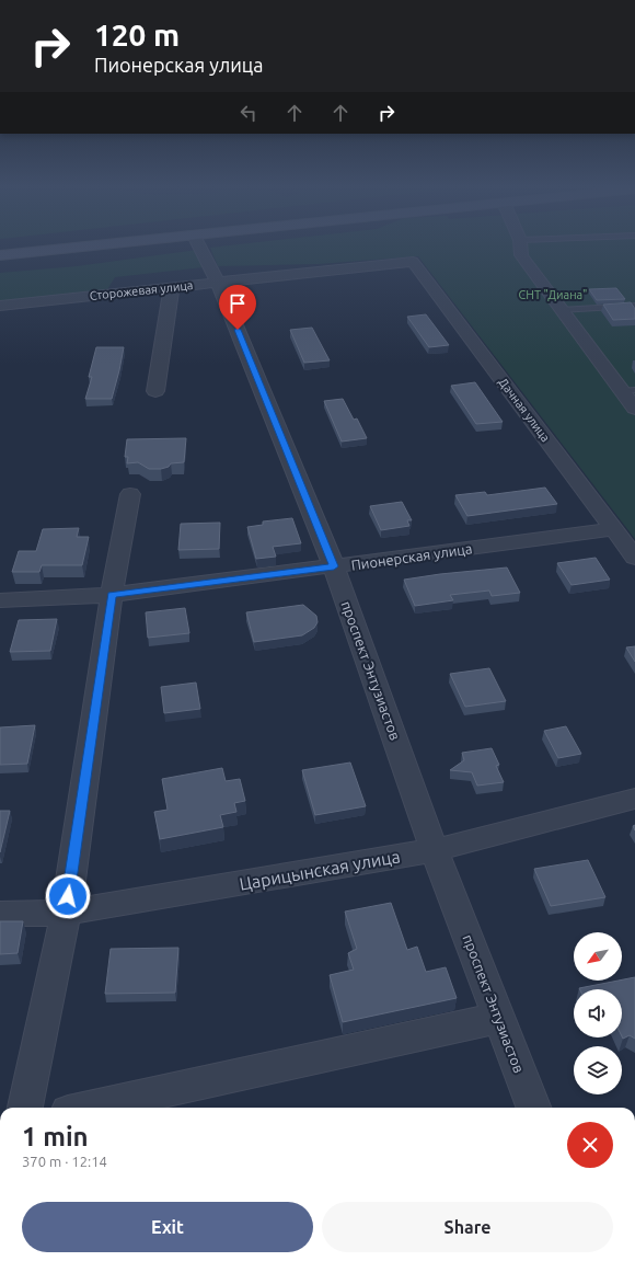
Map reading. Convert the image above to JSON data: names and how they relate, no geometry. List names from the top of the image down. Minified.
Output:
{"streets":{"street":["Сторожевая улица","Дачная улица","Пионерская улица","проспект Энтузиастов","Царицынская улица"]},"crossings":[["Сторожевая улица","Дачная улица"],["Сторожевая улица","проспект Энтузиастов"],["Дачная улица","Пионерская улица"],["Пионерская улица","проспект Энтузиастов"],["проспект Энтузиастов","Царицынская улица"]],"parks":["СНТ \"Диана\""],"north":"bottom left","page":{"turn":["120 m","Пионерская улица"],"heading":["1 min","370 m · 12:14"],"buttons":["Exit","Share"]}}
